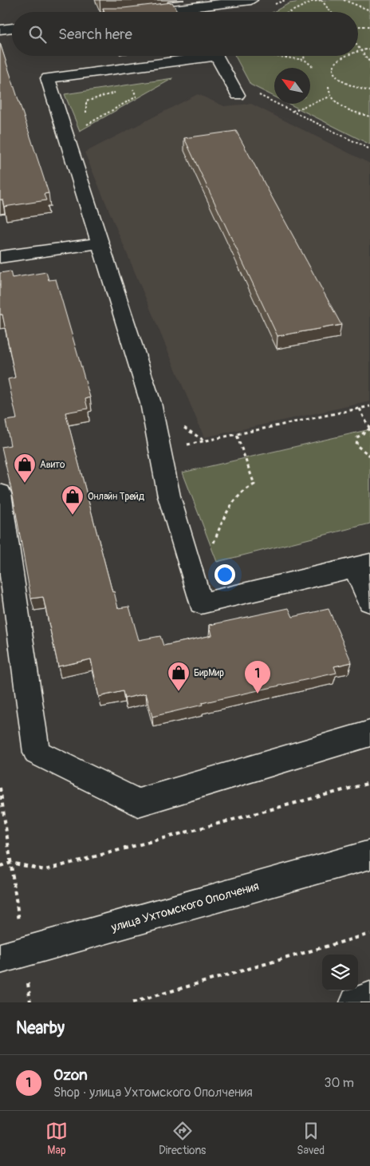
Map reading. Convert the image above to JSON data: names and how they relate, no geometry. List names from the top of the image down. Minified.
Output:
{"streets":{"street":["улица Ухтомского Ополчения"]},"places":{"shop":["Авито","Онлайн Трейд","БирМир"]},"north":"top left","page":{"search":"Search here","pins":"1","heading":"Nearby","list":[{"mark":"1","name":"Ozon","note":"Shop · улица Ухтомского Ополчения","value":"30 m"}],"nav":["Map","Directions","Saved"]}}
